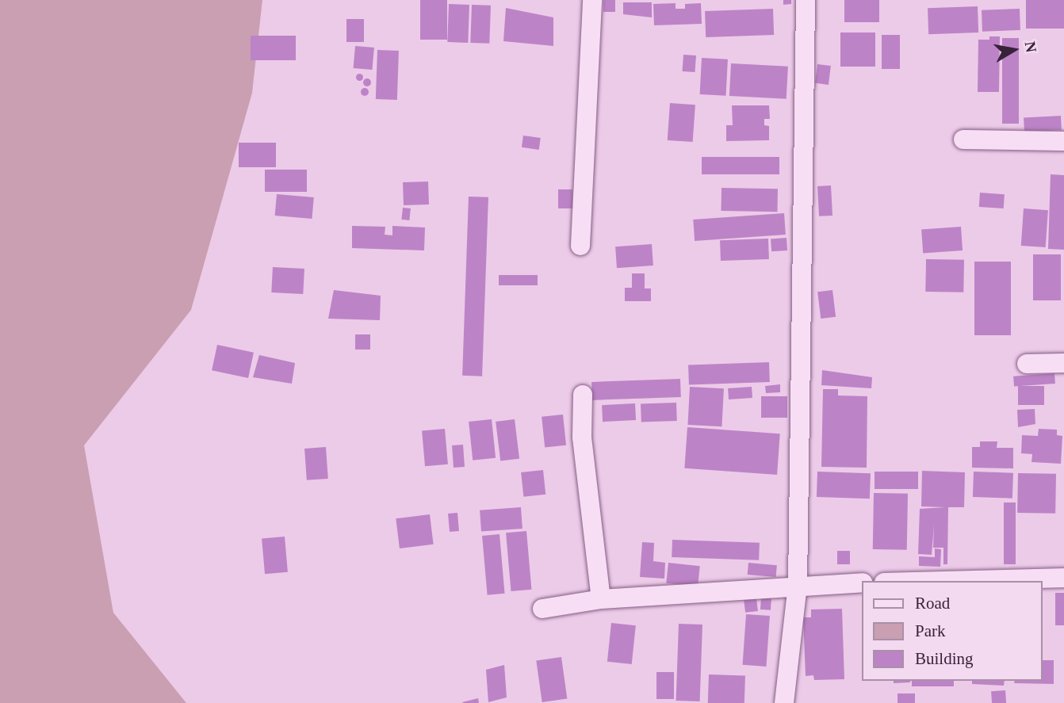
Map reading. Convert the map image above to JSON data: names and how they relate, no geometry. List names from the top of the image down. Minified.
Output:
{"legend":["Road","Park","Building"],"north":"right"}
